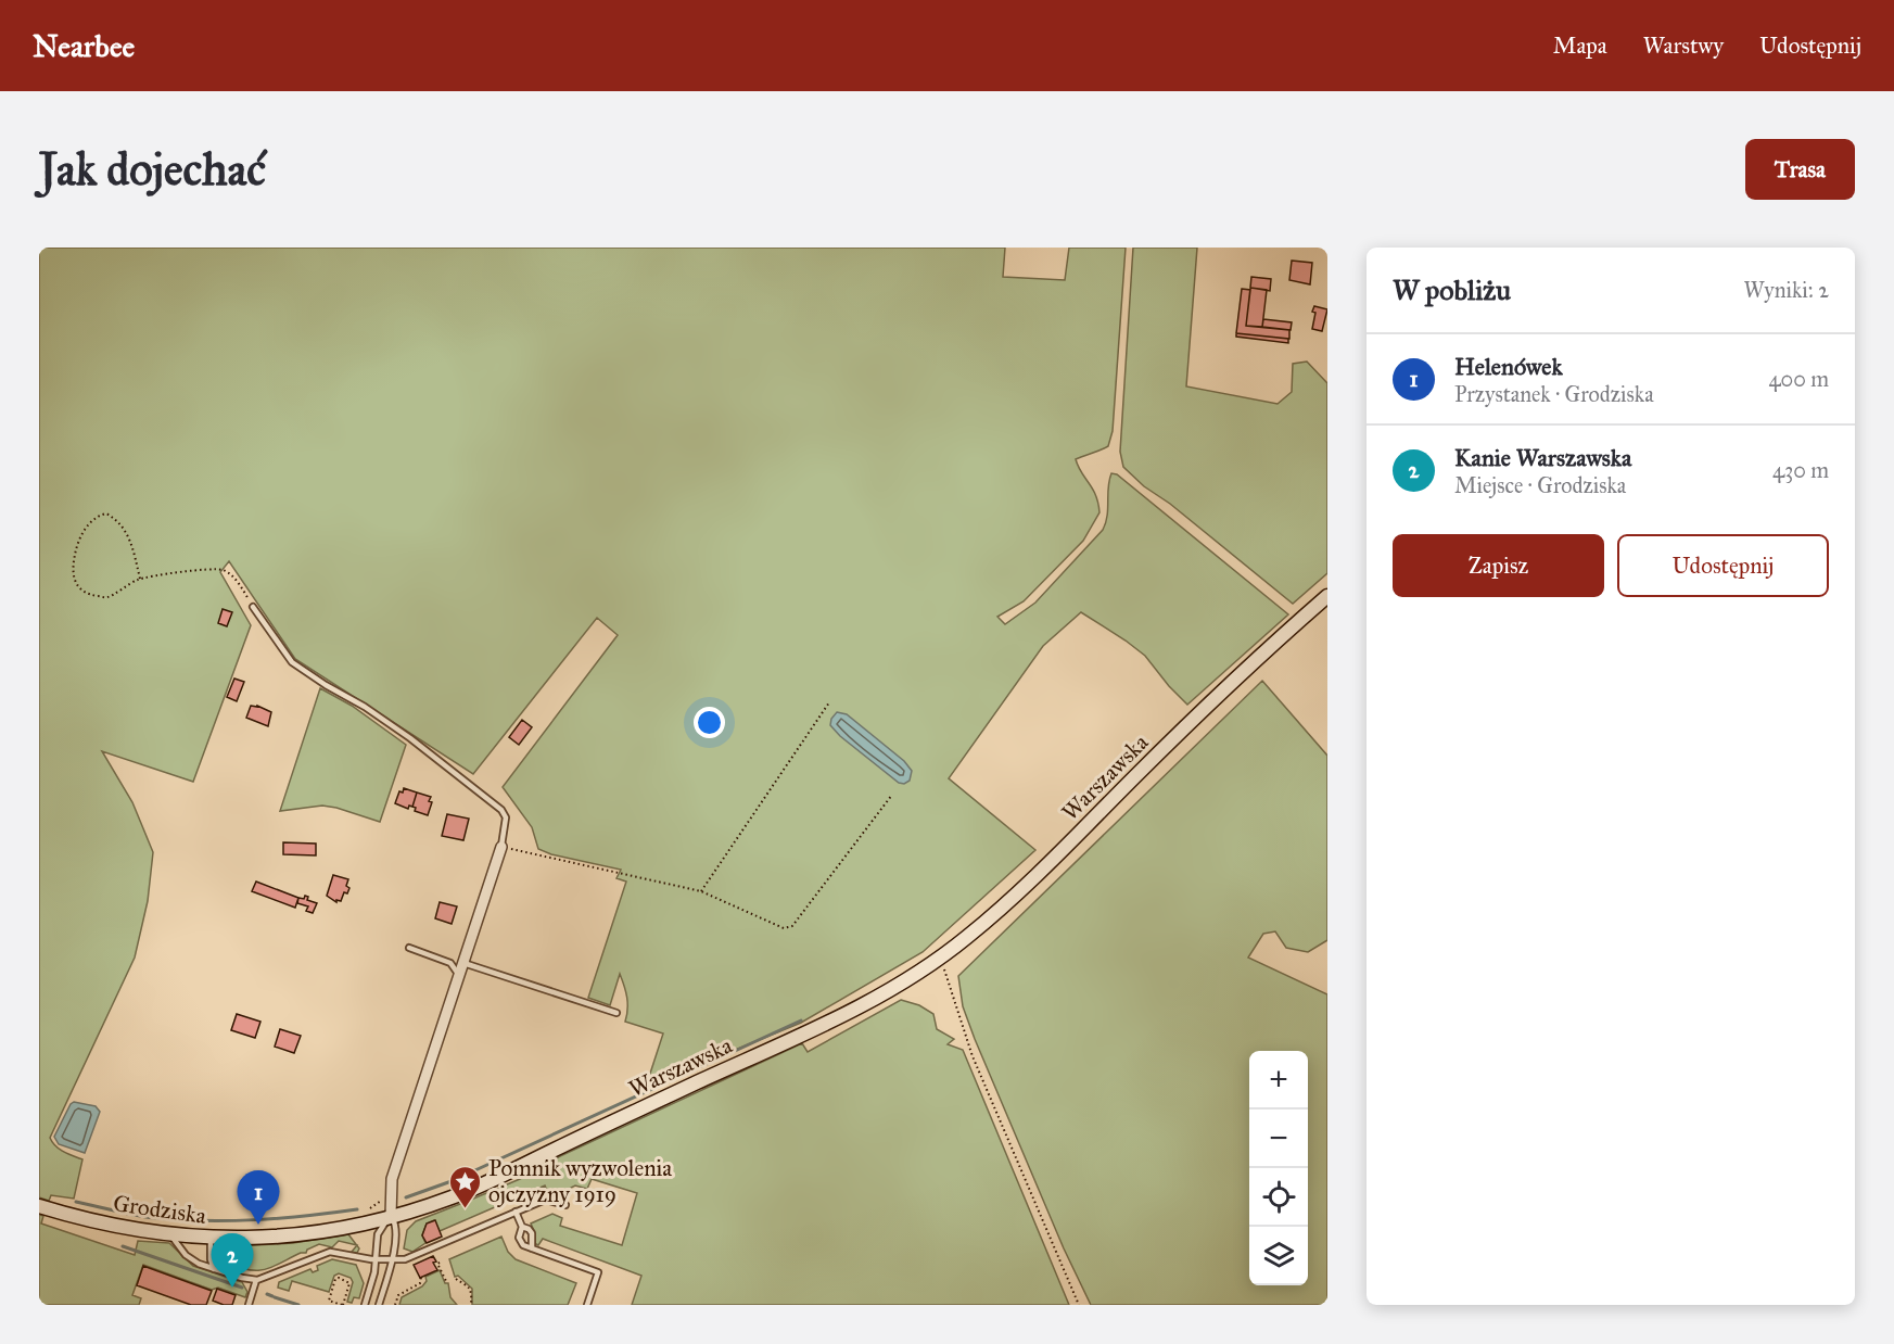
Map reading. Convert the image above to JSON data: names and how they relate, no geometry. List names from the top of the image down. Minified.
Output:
{"streets":{"main road":["Warszawska","Grodziska"]},"crossings":[["Warszawska","Grodziska"]],"places":{"place":["Pomnik wyzwolenia ojczyzny 1919"]},"page":{"header":"Nearbee","nav":["Mapa","Warstwy","Udostępnij"],"buttons":["Trasa",["Zapisz","Udostępnij"]],"title":"Jak dojechać","heading":["W pobliżu","Wyniki: 2"],"list":[{"mark":"1","name":"Helenówek","note":"Przystanek · Grodziska","value":"400 m"},{"mark":"2","name":"Kanie Warszawska","note":"Miejsce · Grodziska","value":"430 m"}],"map_buttons":["+","−"],"pins":["1","2"]}}
